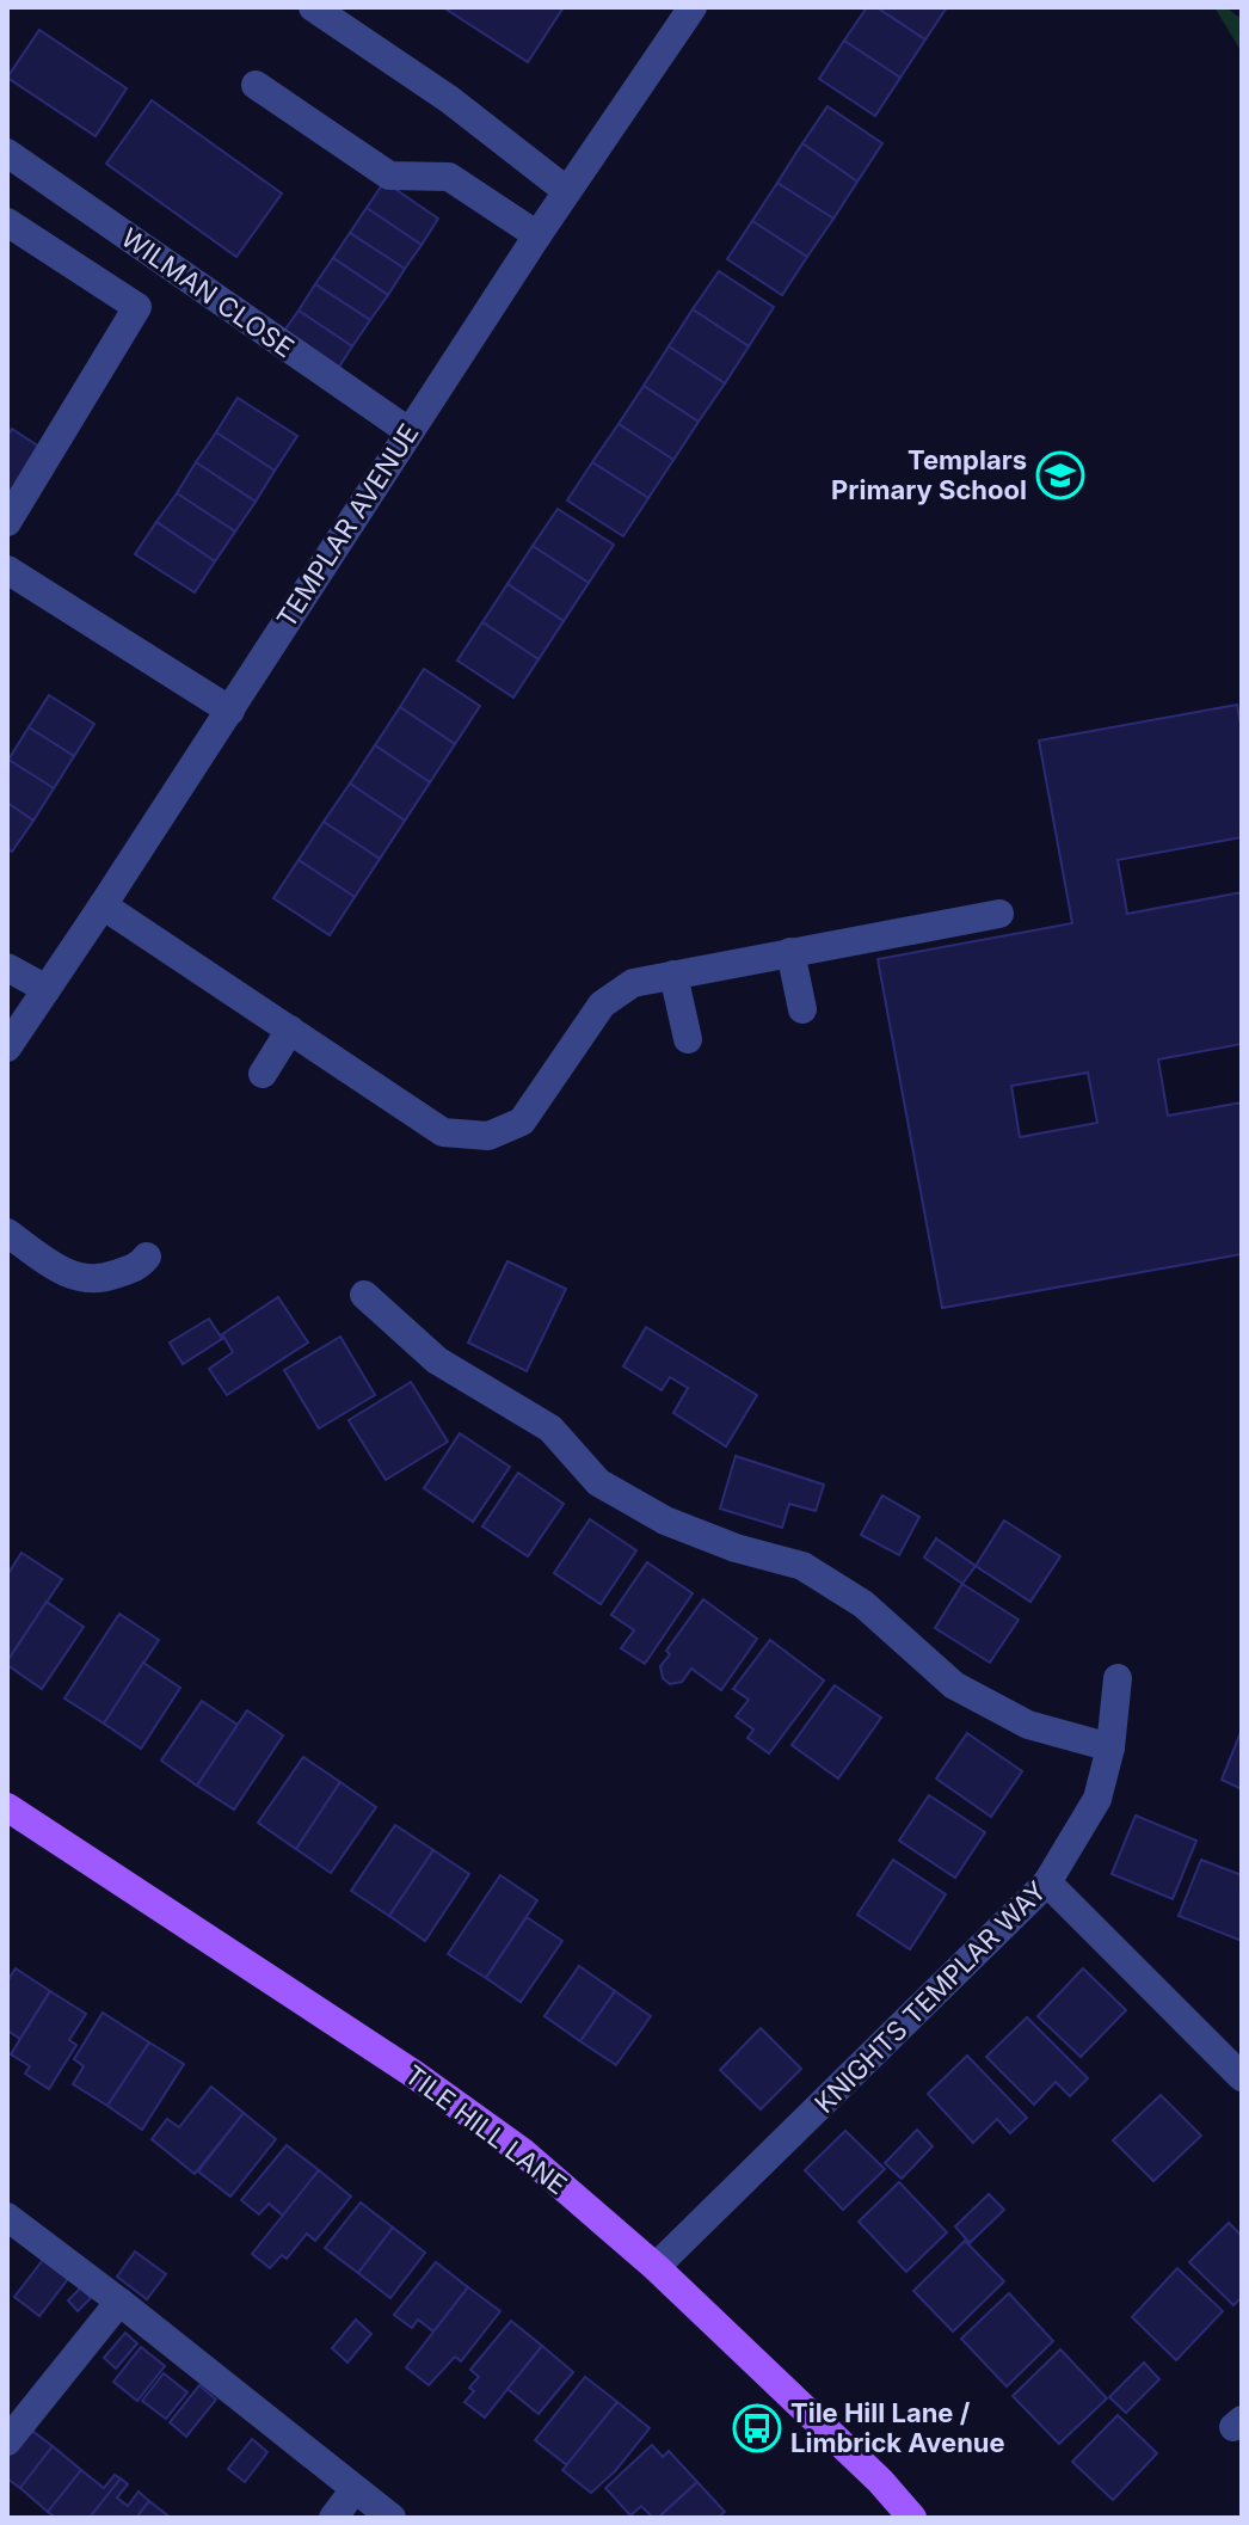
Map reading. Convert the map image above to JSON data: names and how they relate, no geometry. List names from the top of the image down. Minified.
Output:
{"streets":{"main road":["TILE HILL LANE"],"street":["WILMAN CLOSE","TEMPLAR AVENUE","KNIGHTS TEMPLAR WAY"]},"crossings":[["WILMAN CLOSE","TEMPLAR AVENUE"],["KNIGHTS TEMPLAR WAY","TILE HILL LANE"]],"places":{"school or university":["Templars Primary School"],"bus stop":["Tile Hill Lane / Limbrick Avenue"]}}
